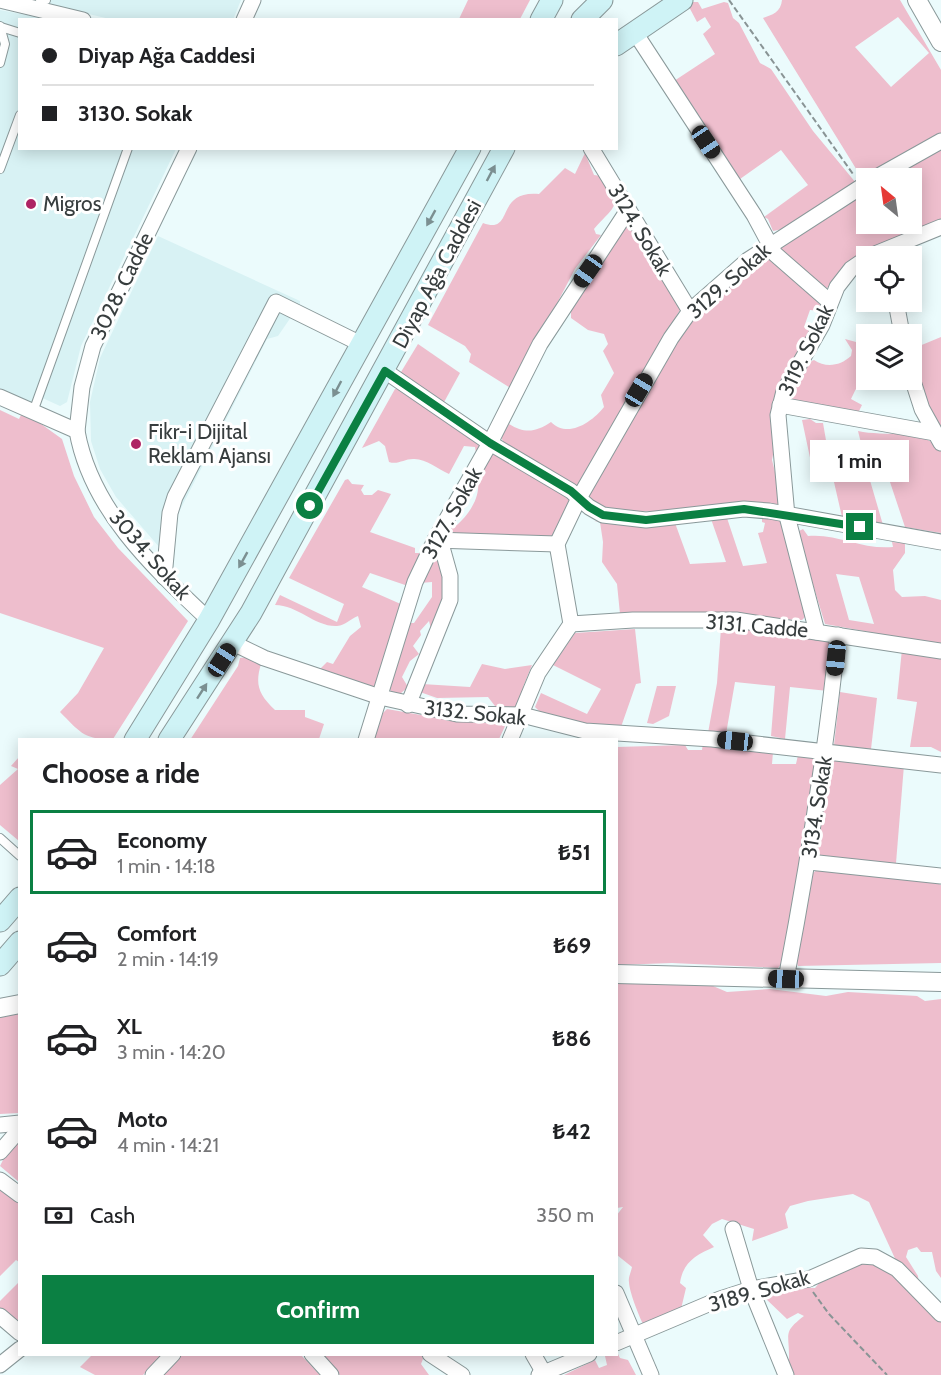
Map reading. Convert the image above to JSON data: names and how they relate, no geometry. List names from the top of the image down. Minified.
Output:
{"streets":{"main road":["Diyap Ağa Caddesi"],"street":["3124. Sokak","3129. Sokak","3028. Cadde","3119. Sokak","3127. Sokak","3034. Sokak","3131. Cadde","3132. Sokak","3134. Sokak","3189. Sokak"]},"crossings":[["3124. Sokak","3129. Sokak"],["3124. Sokak","3127. Sokak"],["Diyap Ağa Caddesi","3034. Sokak"],["Diyap Ağa Caddesi","3132. Sokak"],["3028. Cadde","3034. Sokak"],["3119. Sokak","3131. Cadde"],["3127. Sokak","3132. Sokak"],["3131. Cadde","3134. Sokak"],["3132. Sokak","3134. Sokak"]],"places":["Migros","Fikr-i Dijital Reklam Ajansı"],"north":"top left","page":{"banner":["Diyap Ağa Caddesi","3130. Sokak"],"bubble":"1 min","heading":"Choose a ride","list":[{"name":"Economy","note":"1 min · 14:18","value":"₺51"},{"name":"Comfort","note":"2 min · 14:19","value":"₺69"},{"name":"XL","note":"3 min · 14:20","value":"₺86"},{"name":"Moto","note":"4 min · 14:21","value":"₺42"}],"pay":["Cash","350 m"],"buttons":"Confirm"}}
